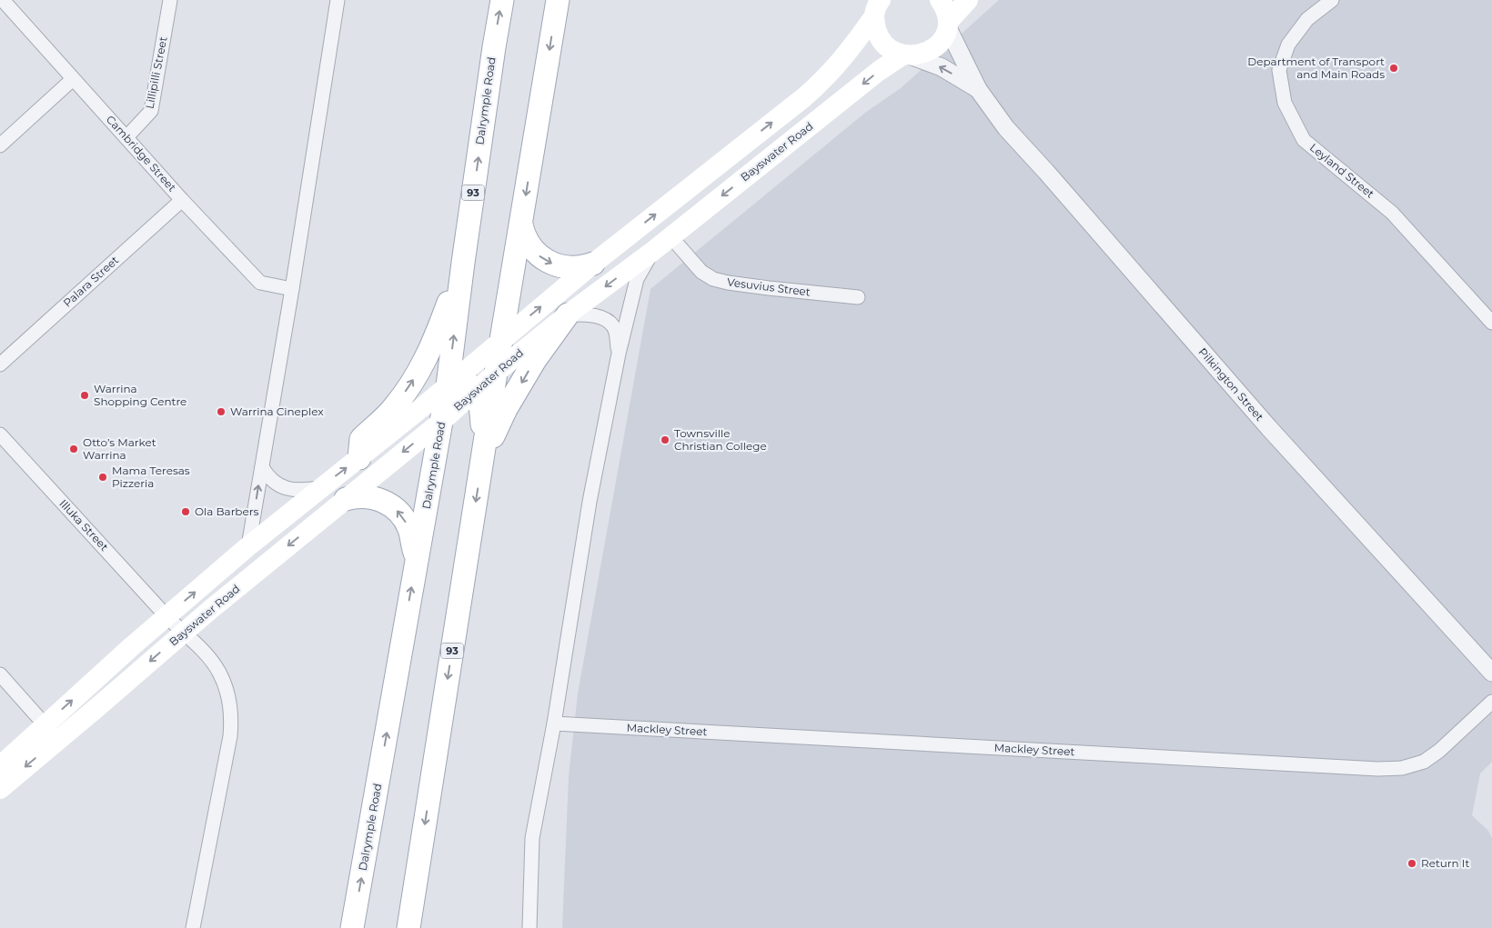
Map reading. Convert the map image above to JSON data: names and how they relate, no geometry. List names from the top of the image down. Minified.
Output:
{"streets":{"main road":["Dalrymple Road","Bayswater Road","93"],"street":["Lillipilli Street","Cambridge Street","Leyland Street","Palara Street","Vesuvius Street","Pilkington Street","Illuka Street","Mackley Street"]},"crossings":[["Lillipilli Street","Cambridge Street"],["Dalrymple Road","Bayswater Road"],["Bayswater Road","93"],["Bayswater Road","Vesuvius Street"],["Bayswater Road","Pilkington Street"],["Bayswater Road","Illuka Street"],["Cambridge Street","Palara Street"]],"places":["Department of Transport and Main Roads","Warrina Shopping Centre","Warrina Cineplex","Townsville Christian College","Otto’s Market Warrina","Mama Teresas Pizzeria","Ola Barbers","Return It"]}
